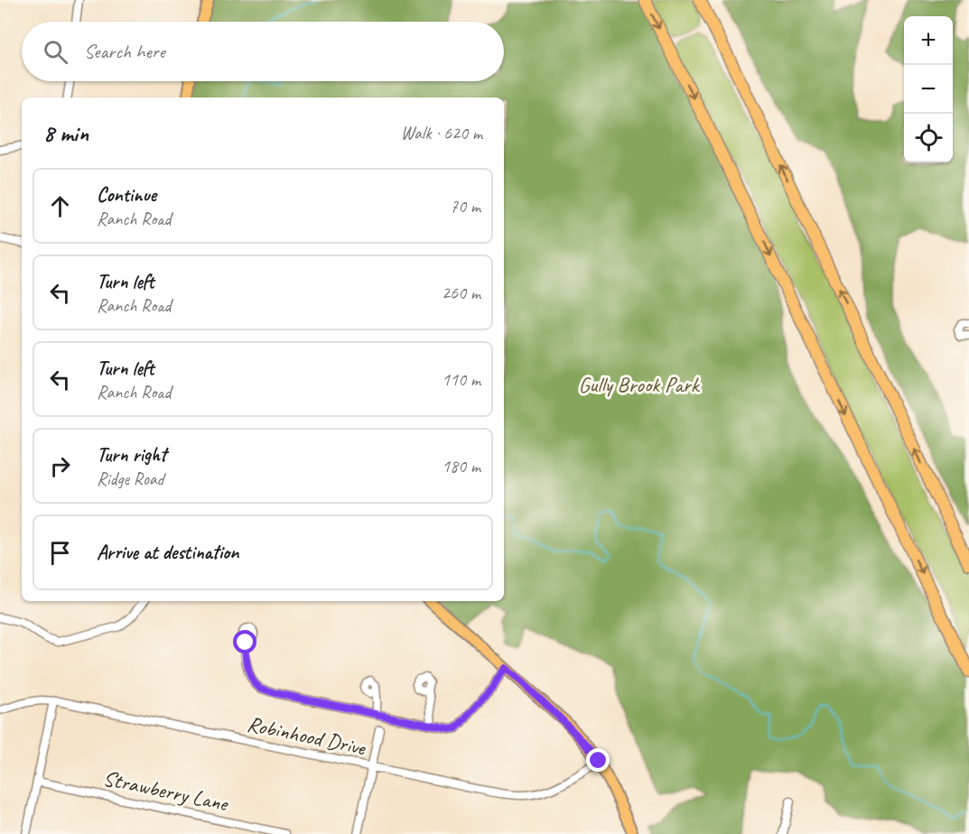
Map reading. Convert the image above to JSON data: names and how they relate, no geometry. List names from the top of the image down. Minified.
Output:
{"streets":{"street":["Robinhood Drive","Strawberry Lane"]},"parks":["Gully Brook Park"],"page":{"map_buttons":["+","−"],"search":"Search here","heading":["8 min","Walk · 620 m"],"list":[["Continue","Ranch Road","70 m"],["Turn left","Ranch Road","260 m"],["Turn left","Ranch Road","110 m"],["Turn right","Ridge Road","180 m"],"Arrive at destination"]}}
